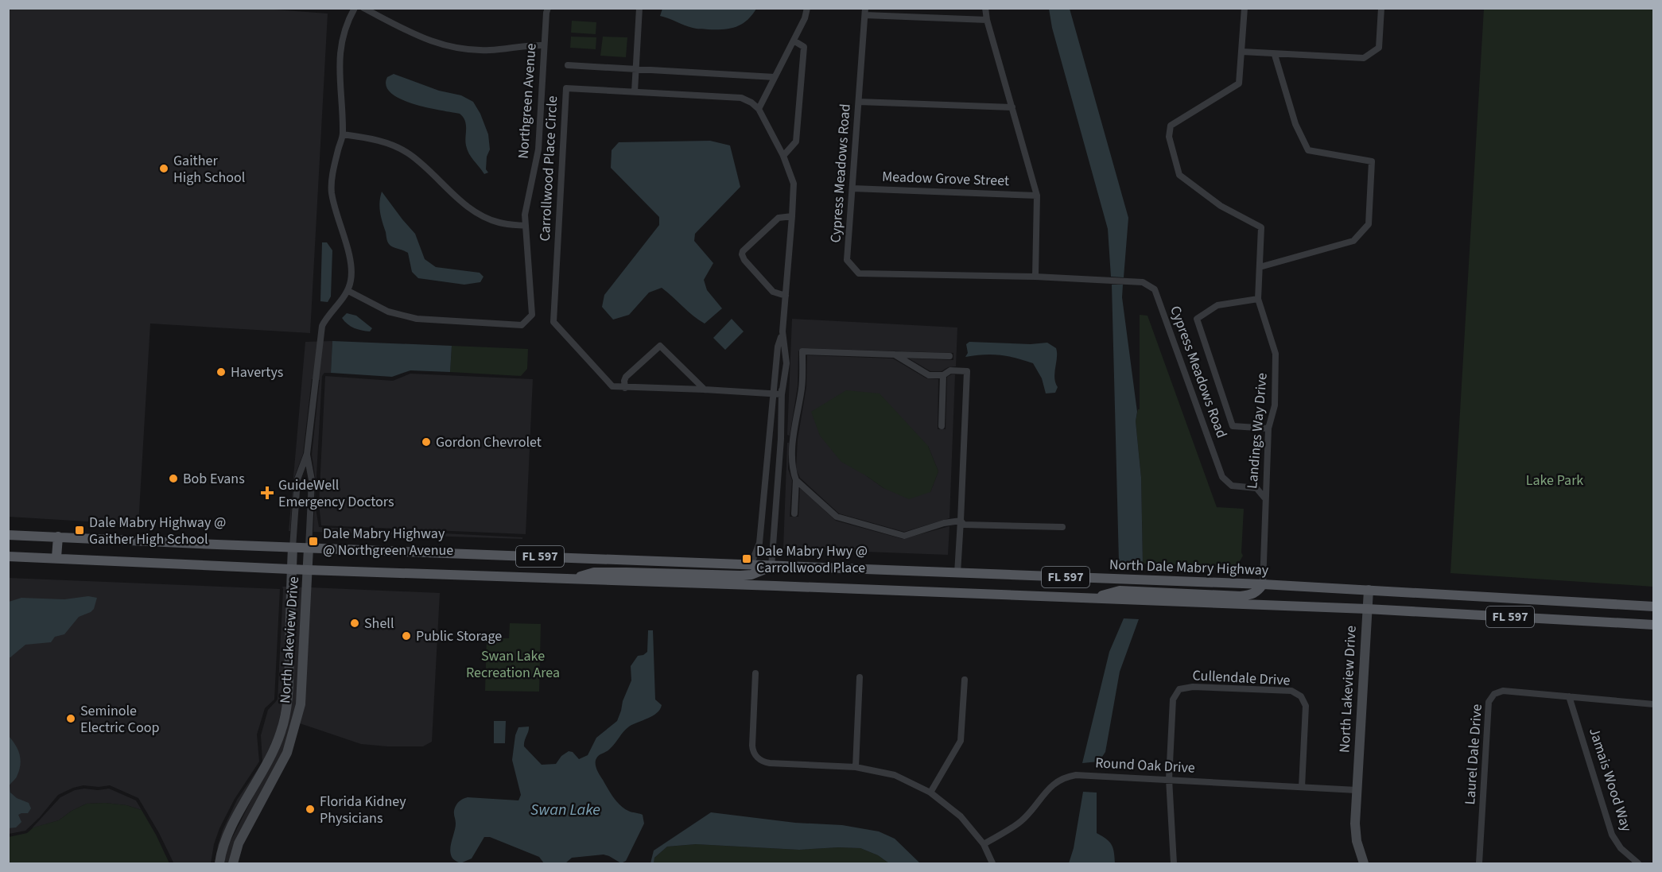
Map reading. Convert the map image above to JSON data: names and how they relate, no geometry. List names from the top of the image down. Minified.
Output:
{"streets":{"main road":["FL 597","North Dale Mabry Highway"],"street":["Northgreen Avenue","Carrollwood Place Circle","Cypress Meadows Road","Meadow Grove Street","Landings Way Drive","North Lakeview Drive","Cullendale Drive","Laurel Dale Drive","Round Oak Drive","Jamais Wood Way"]},"crossings":[["Cypress Meadows Road","Meadow Grove Street"],["Cypress Meadows Road","Landings Way Drive"],["Landings Way Drive","North Dale Mabry Highway"],["FL 597","North Lakeview Drive"],["North Dale Mabry Highway","North Lakeview Drive"],["North Lakeview Drive","Round Oak Drive"],["Cullendale Drive","Round Oak Drive"],["Laurel Dale Drive","Jamais Wood Way"]],"water":["Swan Lake"],"parks":["Lake Park","Swan Lake Recreation Area"],"places":{"other":["Gaither High School","Havertys","Gordon Chevrolet","Bob Evans","Shell","Public Storage","Seminole Electric Coop","Florida Kidney Physicians"],"health":["GuideWell Emergency Doctors"],"transit":["Dale Mabry Highway @ Gaither High School","Dale Mabry Highway @ Northgreen Avenue","Dale Mabry Hwy @ Carrollwood Place"]}}
